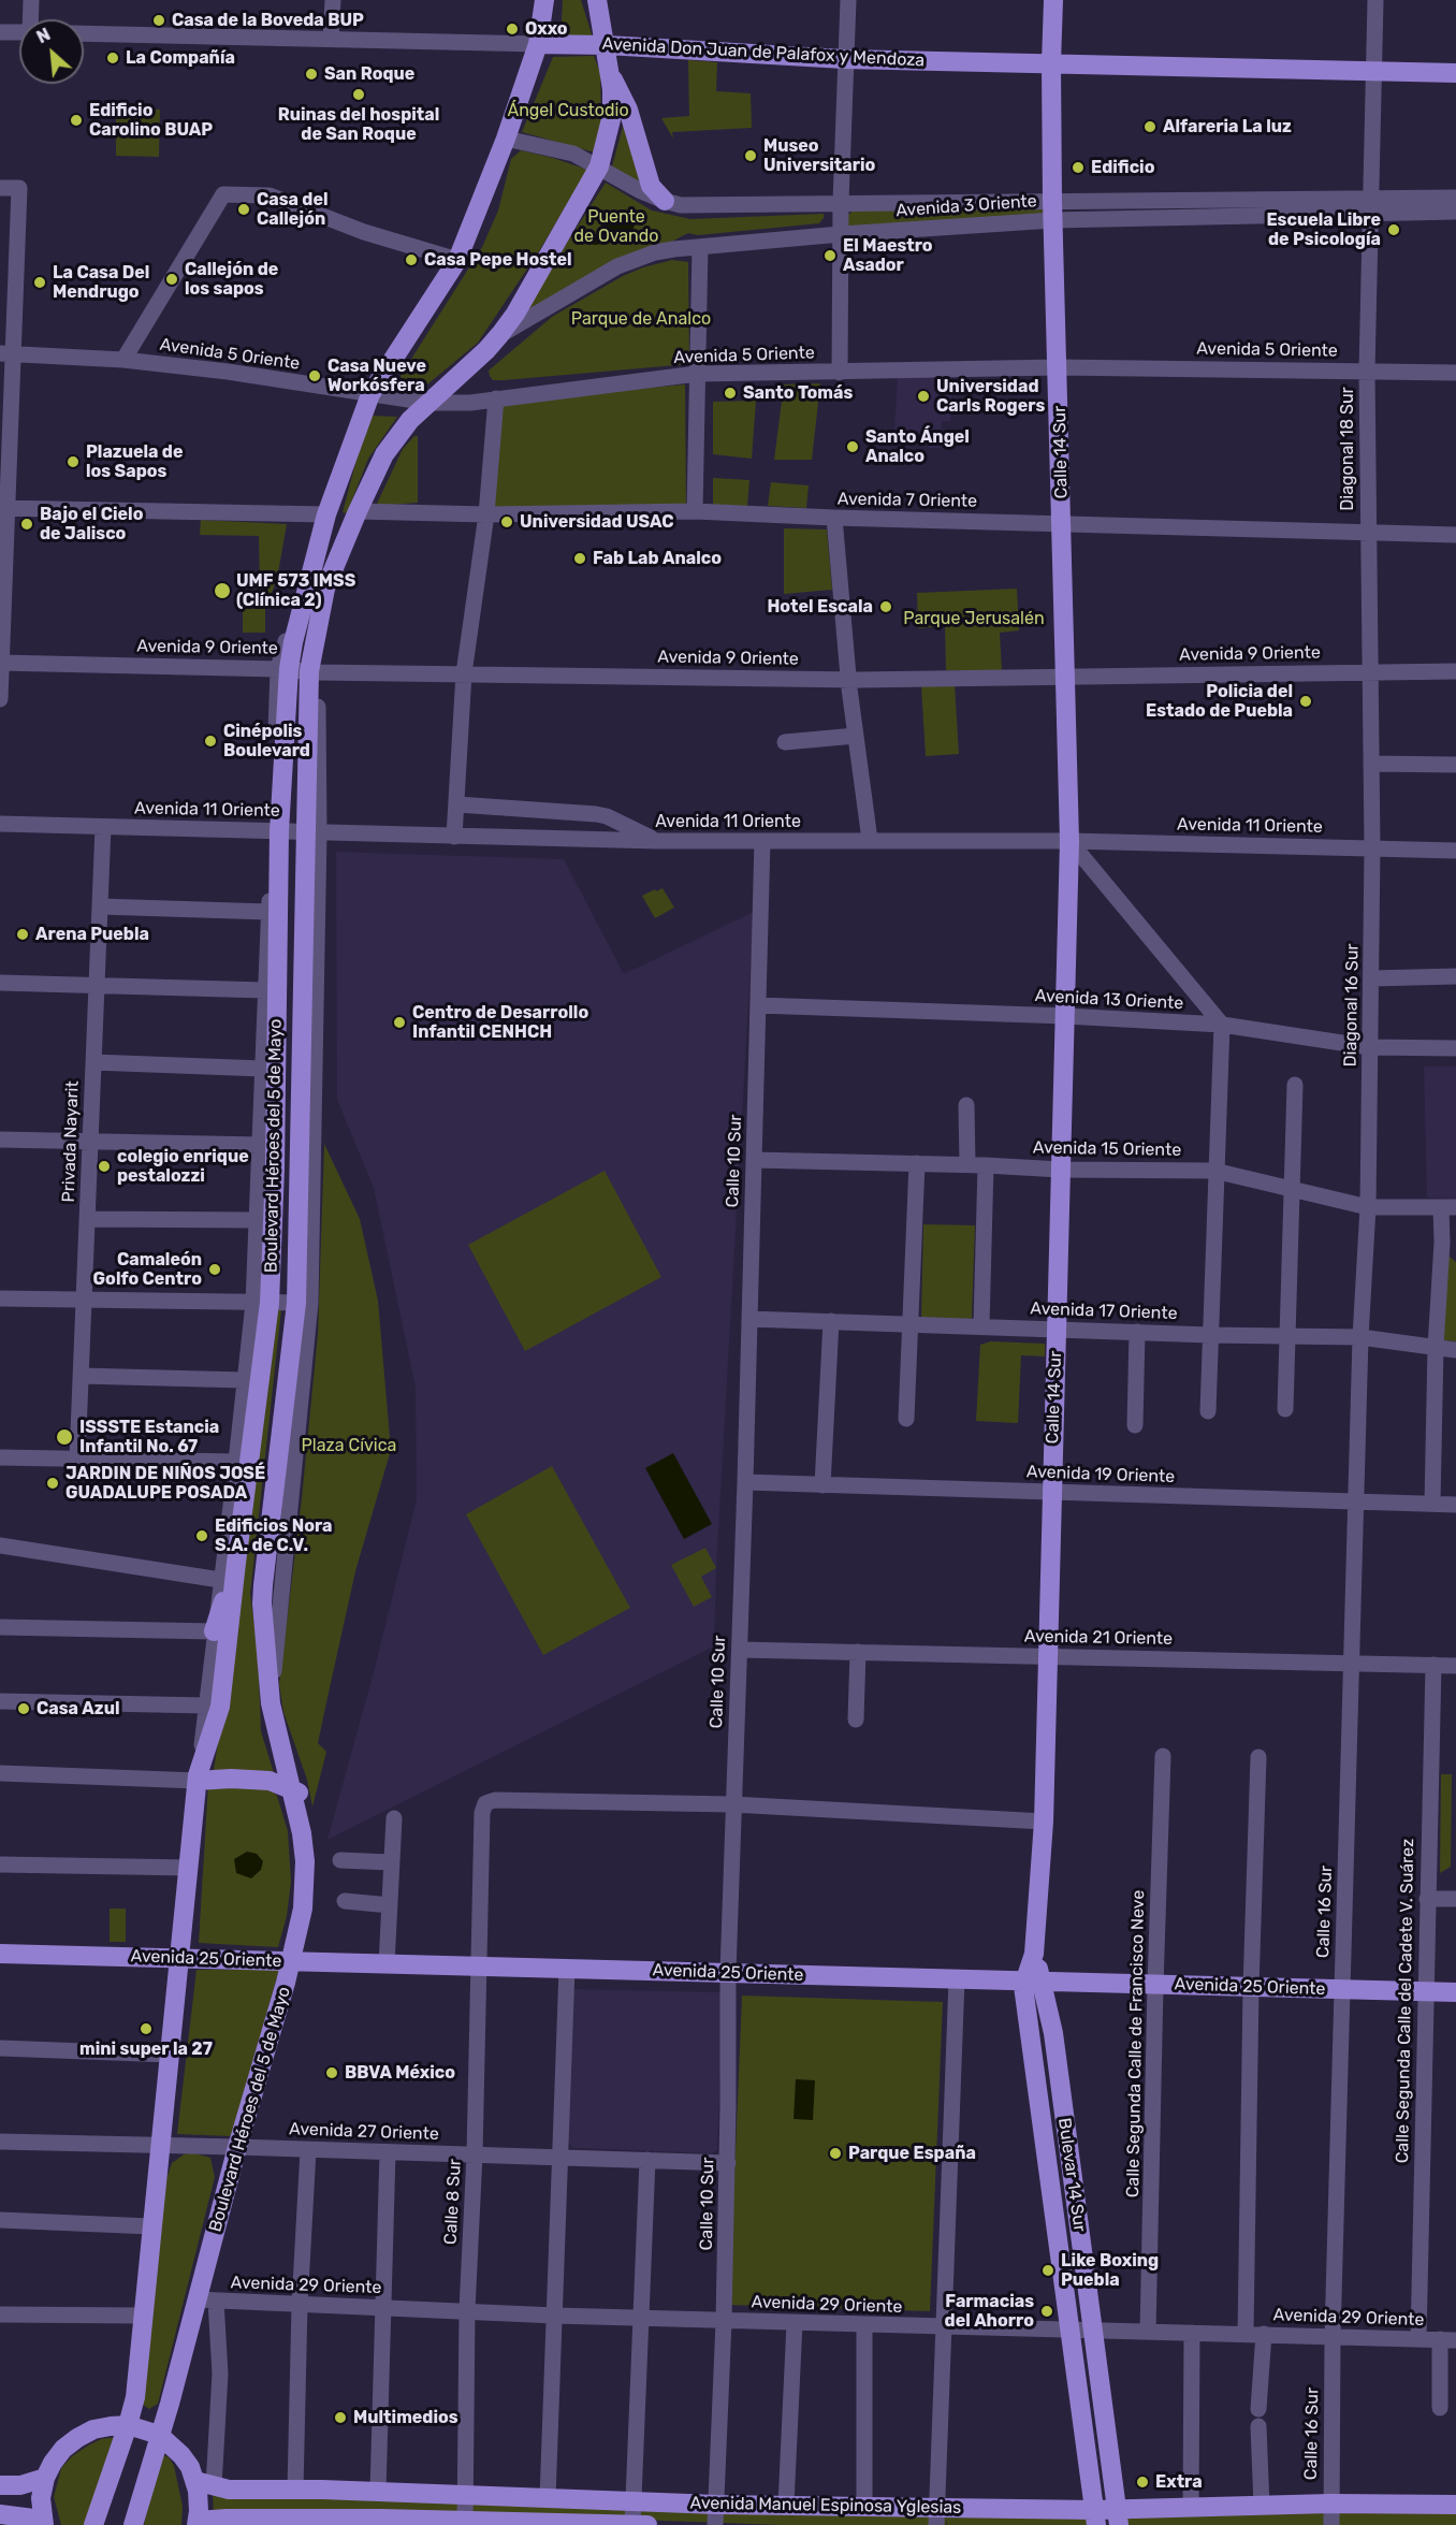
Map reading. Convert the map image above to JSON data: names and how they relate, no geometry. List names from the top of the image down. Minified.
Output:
{"streets":{"main road":["Avenida Don Juan de Palafox y Mendoza","Calle 14 Sur","Boulevard Héroes del 5 de Mayo","Avenida 25 Oriente","Bulevar 14 Sur","Avenida Manuel Espinosa Yglesias"],"street":["Avenida 3 Oriente","Avenida 5 Oriente","Diagonal 18 Sur","Avenida 7 Oriente","Avenida 9 Oriente","Avenida 11 Oriente","Avenida 13 Oriente","Diagonal 16 Sur","Privada Nayarit","Avenida 15 Oriente","Calle 10 Sur","Avenida 17 Oriente","Avenida 19 Oriente","Avenida 21 Oriente","Calle 16 Sur","Calle Segunda Calle del Cadete V. Suárez","Calle Segunda Calle de Francisco Neve","Avenida 27 Oriente","Calle 8 Sur","Avenida 29 Oriente"]},"crossings":[["Avenida Don Juan de Palafox y Mendoza","Diagonal 18 Sur"],["Avenida Don Juan de Palafox y Mendoza","Calle 14 Sur"],["Avenida Don Juan de Palafox y Mendoza","Boulevard Héroes del 5 de Mayo"],["Avenida 3 Oriente","Diagonal 18 Sur"],["Avenida 3 Oriente","Calle 14 Sur"],["Avenida 3 Oriente","Boulevard Héroes del 5 de Mayo"],["Avenida 5 Oriente","Diagonal 18 Sur"],["Avenida 5 Oriente","Calle 14 Sur"],["Avenida 5 Oriente","Boulevard Héroes del 5 de Mayo"],["Diagonal 18 Sur","Avenida 7 Oriente"],["Diagonal 18 Sur","Avenida 9 Oriente"],["Diagonal 18 Sur","Diagonal 16 Sur"],["Calle 14 Sur","Avenida 7 Oriente"],["Calle 14 Sur","Avenida 9 Oriente"],["Calle 14 Sur","Avenida 11 Oriente"],["Calle 14 Sur","Avenida 13 Oriente"],["Calle 14 Sur","Avenida 15 Oriente"],["Calle 14 Sur","Avenida 17 Oriente"],["Calle 14 Sur","Avenida 19 Oriente"],["Calle 14 Sur","Avenida 21 Oriente"],["Calle 14 Sur","Avenida 25 Oriente"],["Calle 14 Sur","Bulevar 14 Sur"],["Avenida 7 Oriente","Boulevard Héroes del 5 de Mayo"],["Avenida 9 Oriente","Diagonal 16 Sur"],["Avenida 9 Oriente","Boulevard Héroes del 5 de Mayo"],["Avenida 11 Oriente","Diagonal 16 Sur"],["Avenida 11 Oriente","Privada Nayarit"],["Avenida 11 Oriente","Boulevard Héroes del 5 de Mayo"],["Avenida 11 Oriente","Calle 10 Sur"],["Avenida 13 Oriente","Diagonal 16 Sur"],["Avenida 13 Oriente","Calle 10 Sur"],["Diagonal 16 Sur","Avenida 15 Oriente"],["Diagonal 16 Sur","Avenida 17 Oriente"],["Diagonal 16 Sur","Calle 16 Sur"],["Boulevard Héroes del 5 de Mayo","Avenida 25 Oriente"],["Boulevard Héroes del 5 de Mayo","Avenida 27 Oriente"],["Boulevard Héroes del 5 de Mayo","Avenida 29 Oriente"],["Avenida 15 Oriente","Calle 10 Sur"],["Calle 10 Sur","Avenida 17 Oriente"],["Calle 10 Sur","Avenida 19 Oriente"],["Calle 10 Sur","Avenida 21 Oriente"],["Calle 10 Sur","Avenida 25 Oriente"],["Calle 10 Sur","Avenida 27 Oriente"],["Calle 10 Sur","Calle 8 Sur"],["Calle 10 Sur","Avenida 29 Oriente"],["Calle 10 Sur","Avenida Manuel Espinosa Yglesias"],["Avenida 17 Oriente","Calle 16 Sur"],["Avenida 19 Oriente","Calle 16 Sur"],["Avenida 21 Oriente","Calle 16 Sur"],["Avenida 21 Oriente","Calle Segunda Calle del Cadete V. Suárez"],["Calle 16 Sur","Avenida 25 Oriente"],["Calle 16 Sur","Avenida 29 Oriente"],["Calle 16 Sur","Avenida Manuel Espinosa Yglesias"],["Avenida 25 Oriente","Calle Segunda Calle del Cadete V. Suárez"],["Avenida 25 Oriente","Calle Segunda Calle de Francisco Neve"],["Avenida 25 Oriente","Bulevar 14 Sur"],["Avenida 25 Oriente","Calle 8 Sur"],["Calle Segunda Calle del Cadete V. Suárez","Avenida 29 Oriente"],["Calle Segunda Calle de Francisco Neve","Avenida 29 Oriente"],["Avenida 27 Oriente","Calle 8 Sur"],["Bulevar 14 Sur","Avenida 29 Oriente"],["Bulevar 14 Sur","Avenida Manuel Espinosa Yglesias"],["Calle 8 Sur","Avenida 29 Oriente"],["Calle 8 Sur","Avenida Manuel Espinosa Yglesias"]],"parks":["Ángel Custodio","Puente de Ovando","Parque de Analco","Parque Jerusalén","Plaza Cívica"],"places":["Casa de la Boveda BUP","Oxxo","La Compañía","San Roque","Ruinas del hospital de San Roque","Edificio Carolino BUAP","Alfareria La luz","Museo Universitario","Edificio","Casa del Callejón","Escuela Libre de Psicología","El Maestro Asador","Casa Pepe Hostel","Callejón de los sapos","La Casa Del Mendrugo","Casa Nueve Workósfera","Santo Tomás","Universidad Carls Rogers","Santo Ángel Analco","Plazuela de los Sapos","Universidad USAC","Bajo el Cielo de Jalisco","Fab Lab Analco","UMF 573 IMSS (Clínica 2)","Hotel Escala","Policia del Estado de Puebla","Cinépolis Boulevard","Arena Puebla","Centro de Desarrollo Infantil CENHCH","colegio enrique pestalozzi","Camaleón Golfo Centro","ISSSTE Estancia Infantil No. 67","JARDIN DE NIÑOS JOSÉ GUADALUPE POSADA","Edificios Nora S.A. de C.V.","Casa Azul","mini super la 27","BBVA México","Parque España","Like Boxing Puebla","Farmacias del Ahorro","Multimedios","Extra"],"north":"top left"}
